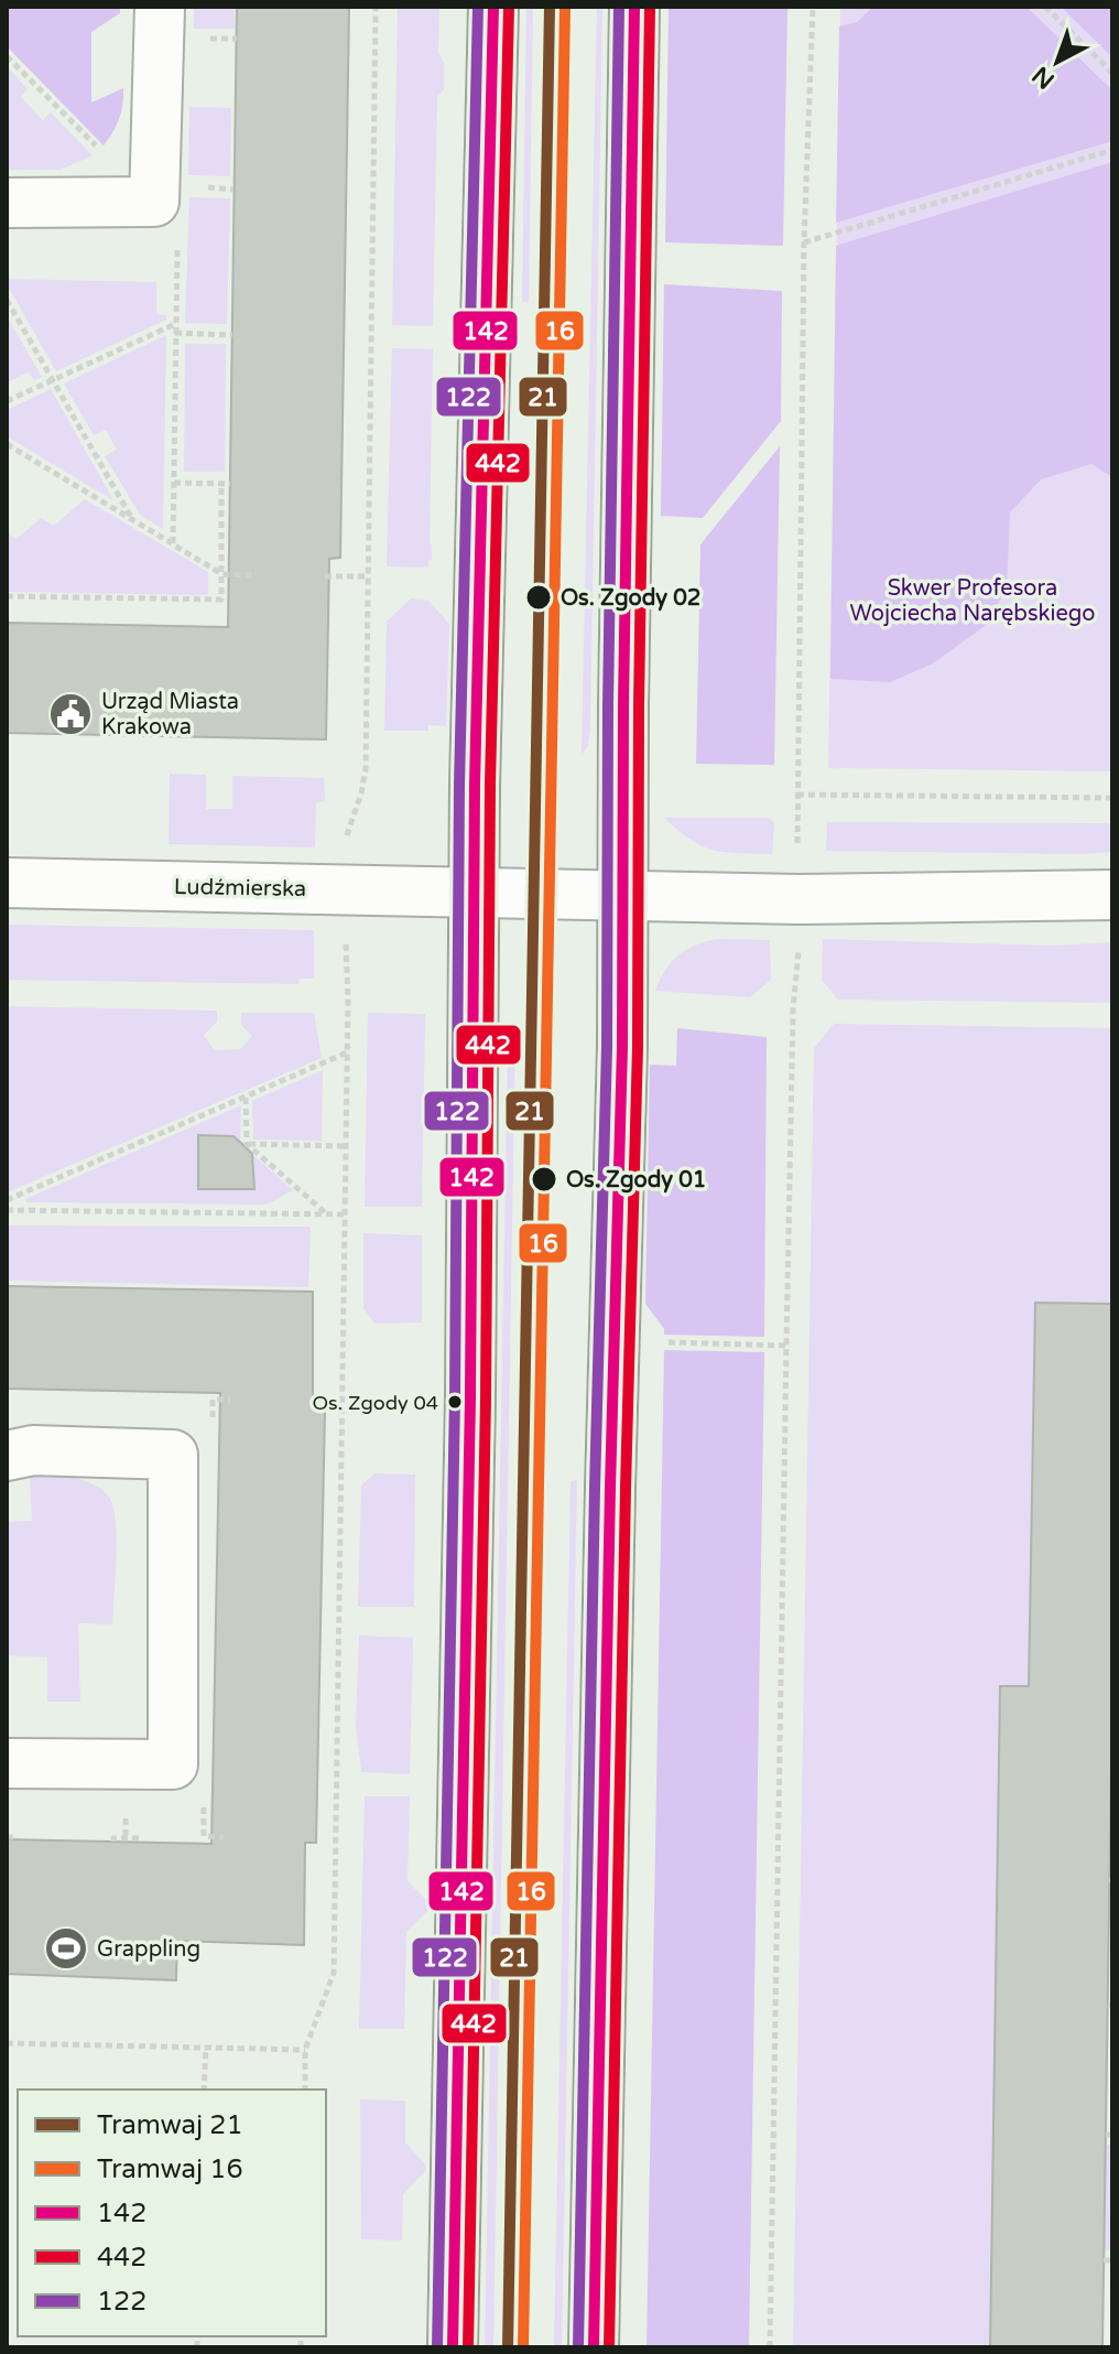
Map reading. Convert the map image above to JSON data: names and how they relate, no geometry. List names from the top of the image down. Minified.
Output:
{"streets":{"street":["Ludźmierska"]},"parks":["Skwer Profesora Wojciecha Narębskiego"],"places":{"other":["Os. Zgody 02","Os. Zgody 01","Os. Zgody 04"],"public building":["Urząd Miasta Krakowa"],"sports":["Grappling"]},"lines":["tram line 21","tram line 16","transit line 142","transit line 442","transit line 122"],"legend":["Tramwaj 21","Tramwaj 16","142","442","122"],"north":"bottom left"}
